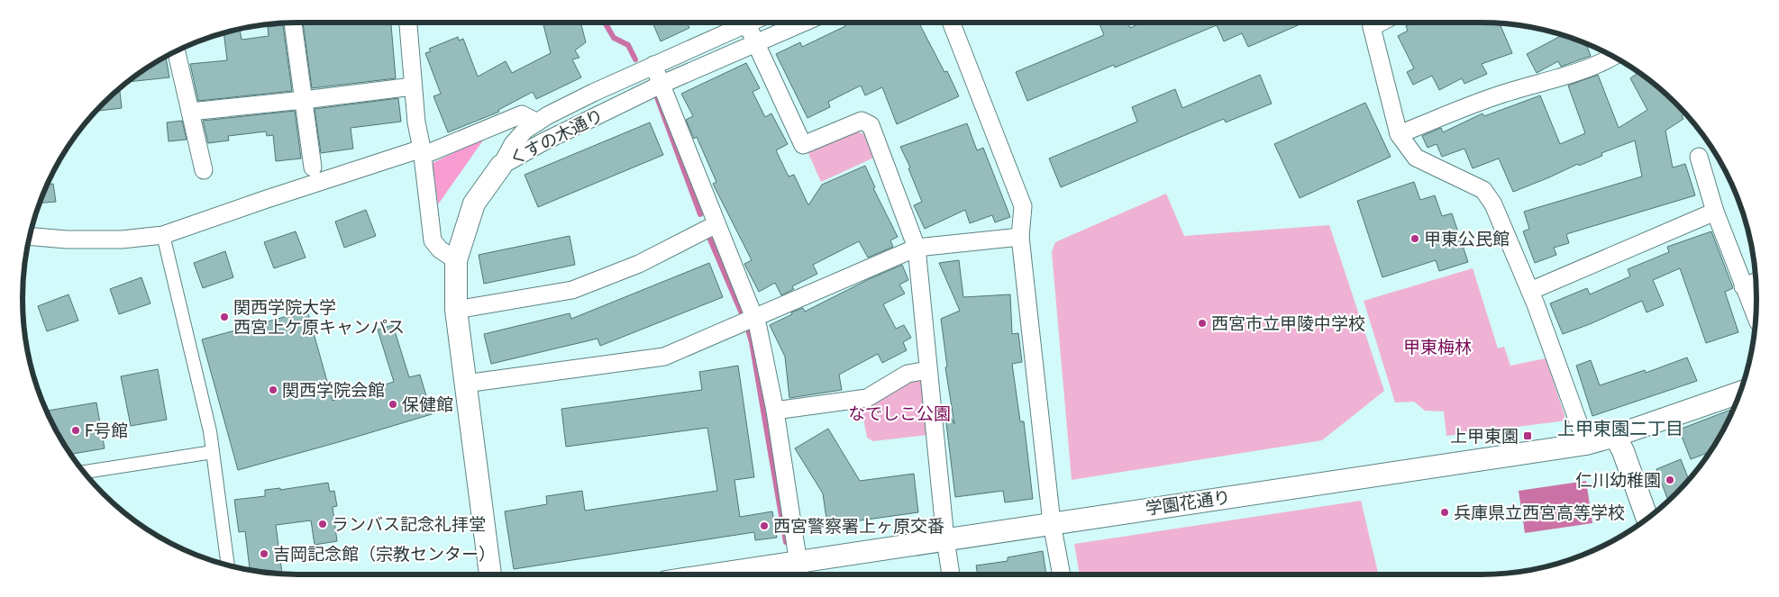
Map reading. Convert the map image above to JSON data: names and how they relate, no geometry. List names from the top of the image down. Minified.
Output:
{"streets":{"street":["くすの木通り","学園花通り"]},"districts":["上甲東園二丁目"],"parks":["甲東梅林","なでしこ公園"],"places":{"other":["甲東公民館","関西学院大学 西宮上ケ原キャンパス","西宮市立甲陵中学校","関西学院会館","保健館","F号館","仁川幼稚園","兵庫県立西宮高等学校","ランバス記念礼拝堂","西宮警察署上ヶ原交番","吉岡記念館（宗教センター）"],"transit":["上甲東園"]}}
